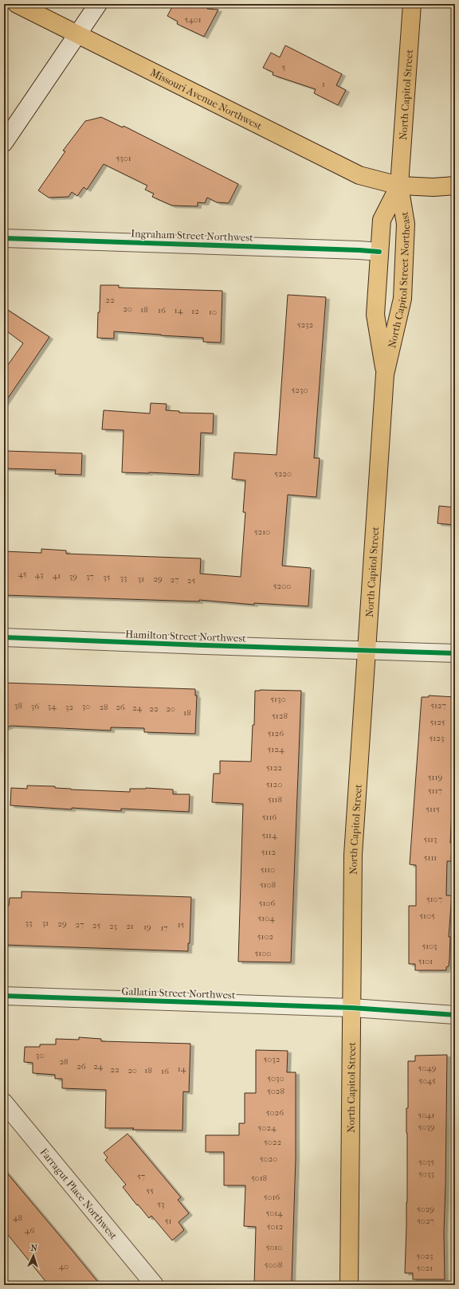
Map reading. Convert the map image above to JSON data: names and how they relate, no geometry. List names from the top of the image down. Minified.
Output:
{"streets":{"main road":["North Capitol Street","Missouri Avenue Northwest","North Capitol Street Northeast"],"street":["Ingraham Street Northwest","Hamilton Street Northwest","Gallatin Street Northwest","Farragut Place Northwest"]},"crossings":[["North Capitol Street","Missouri Avenue Northwest"],["North Capitol Street","North Capitol Street Northeast"],["North Capitol Street","Hamilton Street Northwest"],["North Capitol Street","Gallatin Street Northwest"],["Missouri Avenue Northwest","North Capitol Street Northeast"]],"house_numbers":["5401","5","1","5301","22","20","18","16","14","12","10","5232","5230","5220","5210","45","43","41","39","37","35","33","31","29","27","25","5200","5130","38","5127","36","34","30","32","28","26","24","22","20","18","5128","5125","5126","5123","5124","5122","5119","5120","5117","5118","5115","5116","5114","5113","5112","5111","5110","5108","5107","5106","5105","5104","33","31","29","27","15","25","23","21","19","17","5102","5103","5100","5101","30","5032","28","26","24","5049","14","22","20","18","16","5030","5045","5028","5026","5041","5039","5024","5022","5020","5035","5033","57","5018","55","5016","53","5029","5014","48","51","5027","5012","46","5010","5023","5008","40","5021"],"north":"top"}
